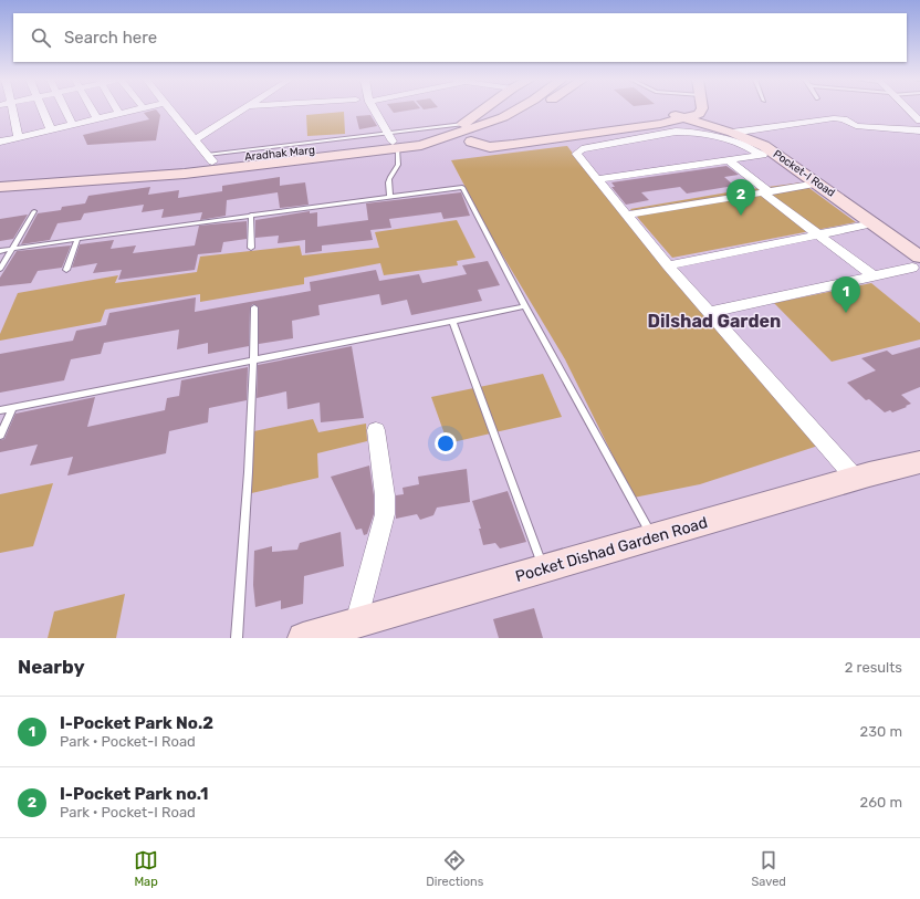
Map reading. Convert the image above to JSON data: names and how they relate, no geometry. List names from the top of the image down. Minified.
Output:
{"streets":{"main road":["Aradhak Marg","Pocket-I Road","Pocket Dishad Garden Road"]},"districts":["Dilshad Garden"],"page":{"search":"Search here","pins":["2","1"],"heading":["Nearby","2 results"],"list":[{"mark":"1","name":"I-Pocket Park No.2","note":"Park · Pocket-I Road","value":"230 m"},{"mark":"2","name":"I-Pocket Park no.1","note":"Park · Pocket-I Road","value":"260 m"}],"nav":["Map","Directions","Saved"]}}
